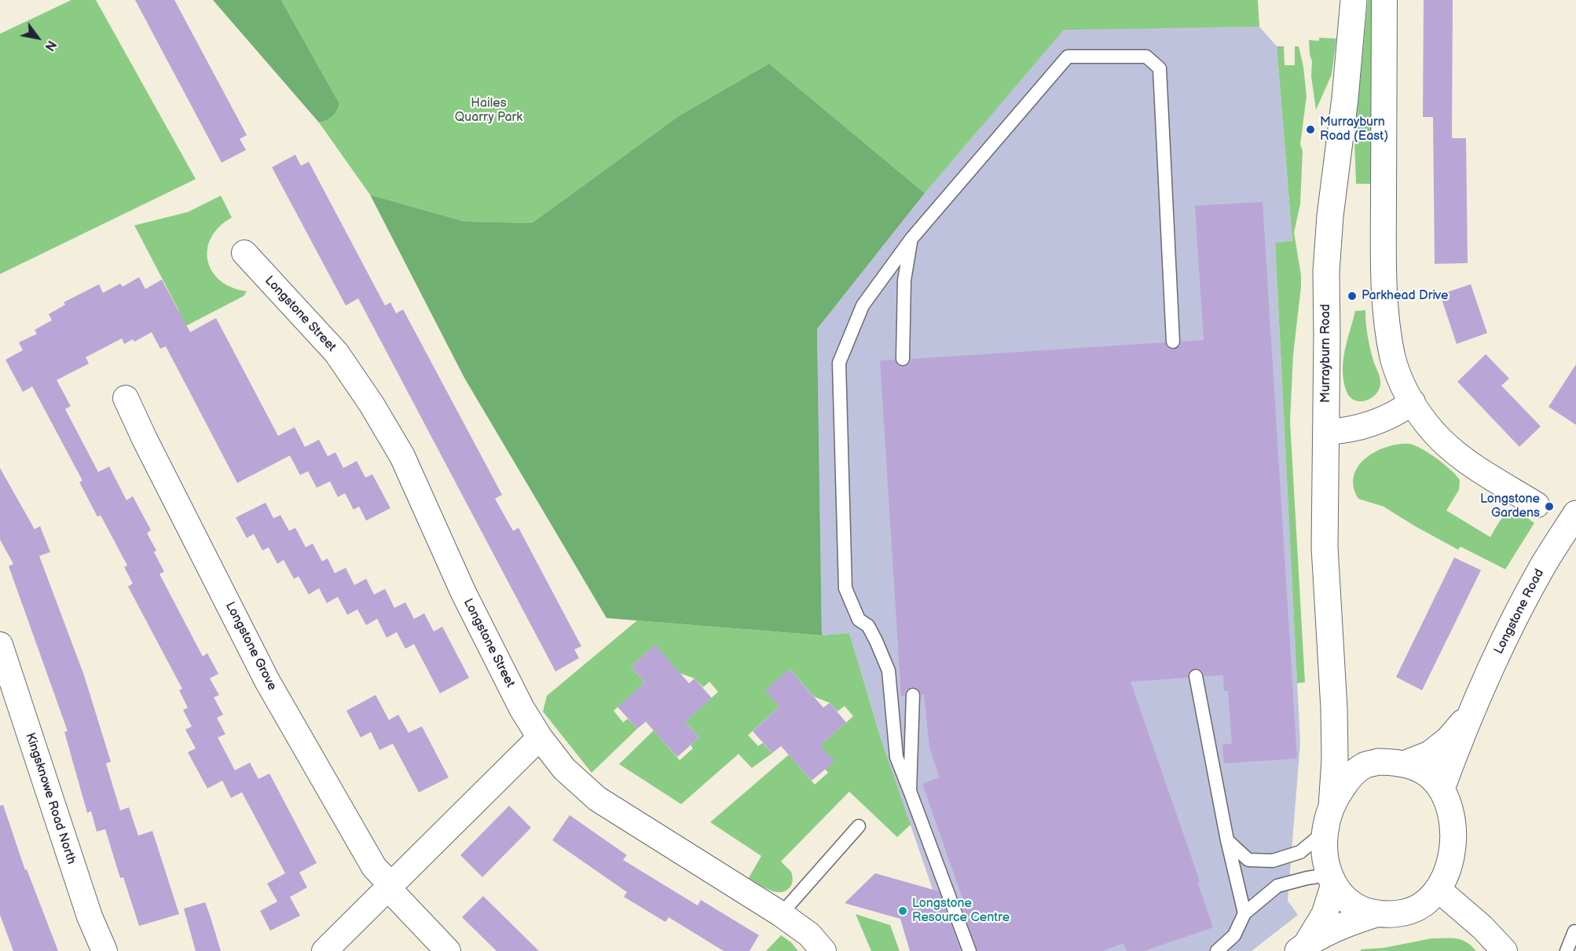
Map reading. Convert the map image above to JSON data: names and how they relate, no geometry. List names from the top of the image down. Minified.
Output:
{"streets":{"street":["Longstone Street","Murrayburn Road","Longstone Road","Longstone Grove","Kingsknowe Road North"]},"crossings":[["Murrayburn Road","Longstone Road"]],"parks":["Hailes Quarry Park"],"places":["Murrayburn Road (East)","Parkhead Drive","Longstone Gardens","Longstone Resource Centre"],"north":"bottom right"}
